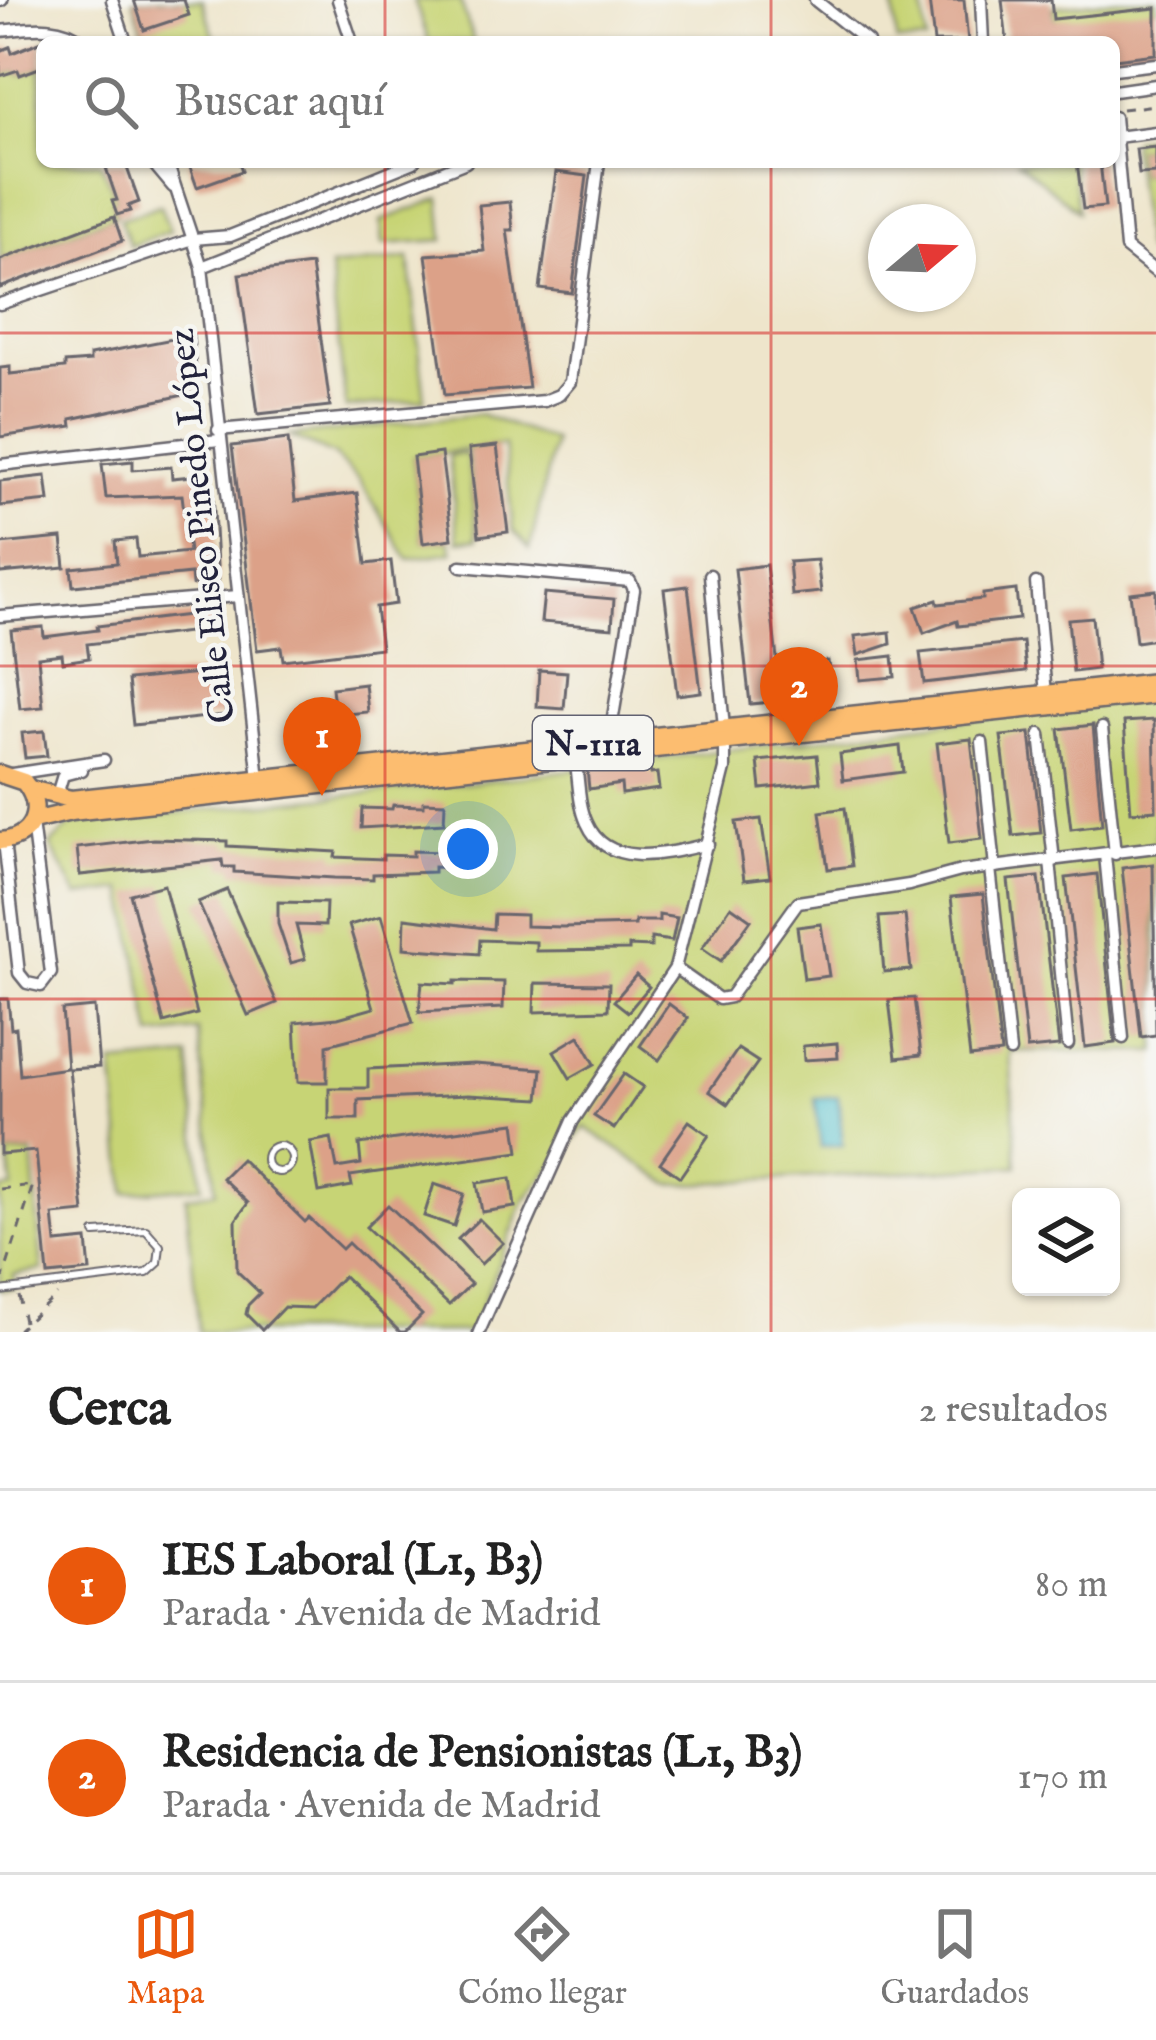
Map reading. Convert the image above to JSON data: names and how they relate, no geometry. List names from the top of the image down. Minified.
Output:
{"streets":{"main road":["N-111a"],"street":["Calle Eliseo Pinedo López"]},"crossings":[["Calle Eliseo Pinedo López","N-111a"]],"north":"right","page":{"search":"Buscar aquí","pins":["2","1"],"heading":["Cerca","2 resultados"],"list":[{"mark":"1","name":"IES Laboral (L1, B3)","note":"Parada · Avenida de Madrid","value":"80 m"},{"mark":"2","name":"Residencia de Pensionistas (L1, B3)","note":"Parada · Avenida de Madrid","value":"170 m"}],"nav":["Mapa","Cómo llegar","Guardados"]}}
